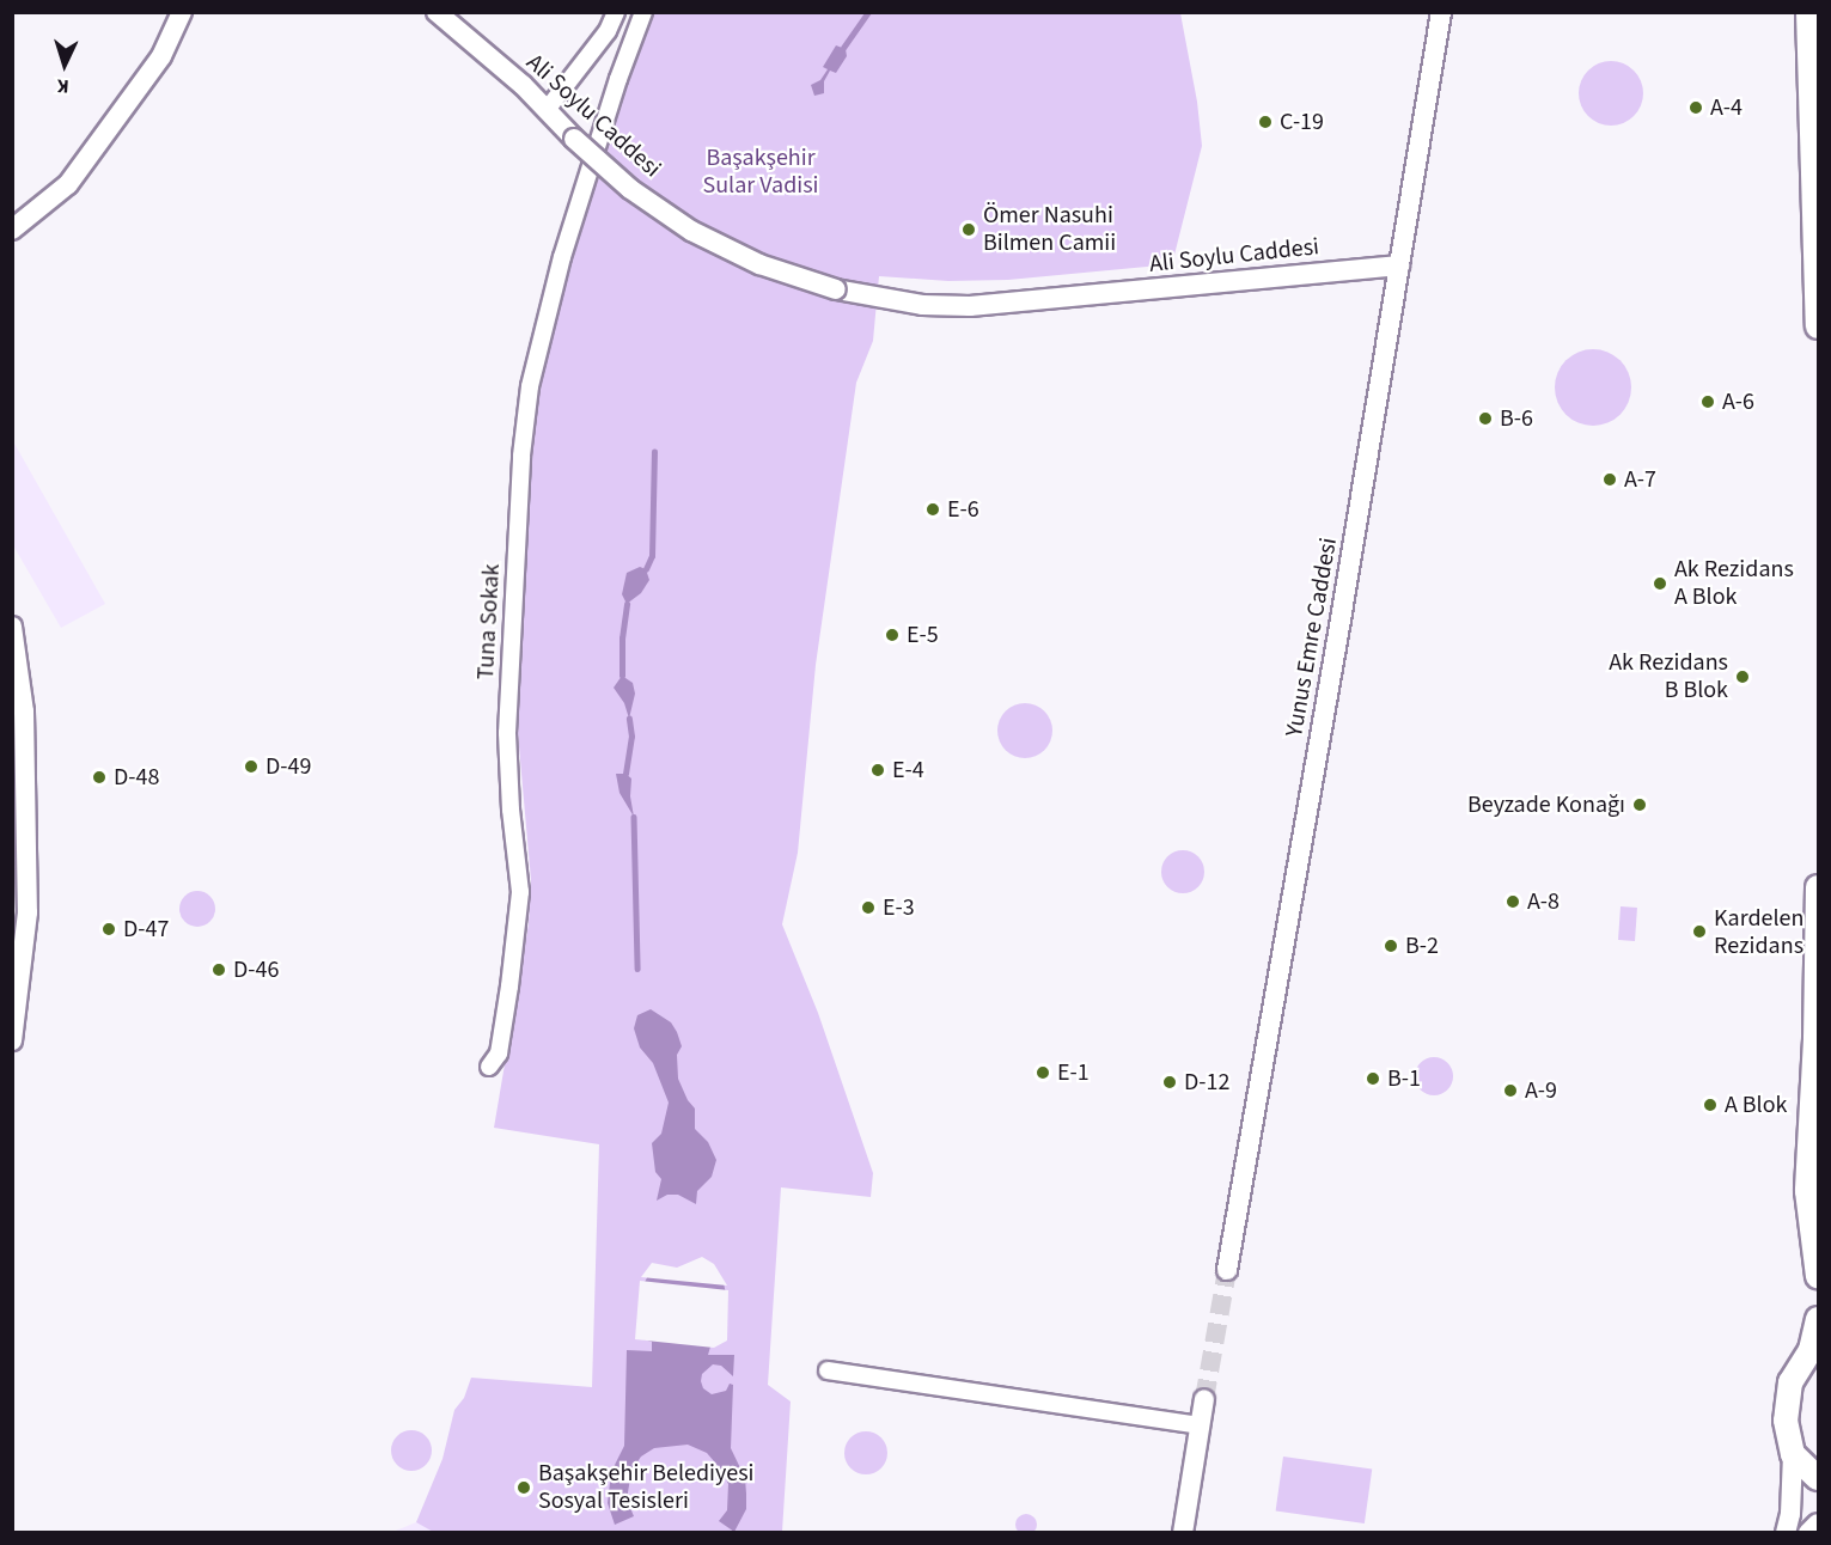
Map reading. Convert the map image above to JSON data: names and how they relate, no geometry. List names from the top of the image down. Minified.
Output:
{"streets":{"street":["Ali Soylu Caddesi","Tuna Sokak","Yunus Emre Caddesi"]},"crossings":[["Ali Soylu Caddesi","Yunus Emre Caddesi"]],"parks":["Başakşehir Sular Vadisi"],"places":["A-4","C-19","Ömer Nasuhi Bilmen Camii","A-6","B-6","A-7","E-6","Ak Rezidans A Blok","E-5","Ak Rezidans B Blok","D-49","E-4","D-48","Beyzade Konağı","A-8","E-3","D-47","Kardelen Rezidans","B-2","D-46","E-1","B-1","D-12","A-9","A Blok","Başakşehir Belediyesi Sosyal Tesisleri"],"north":"bottom"}
